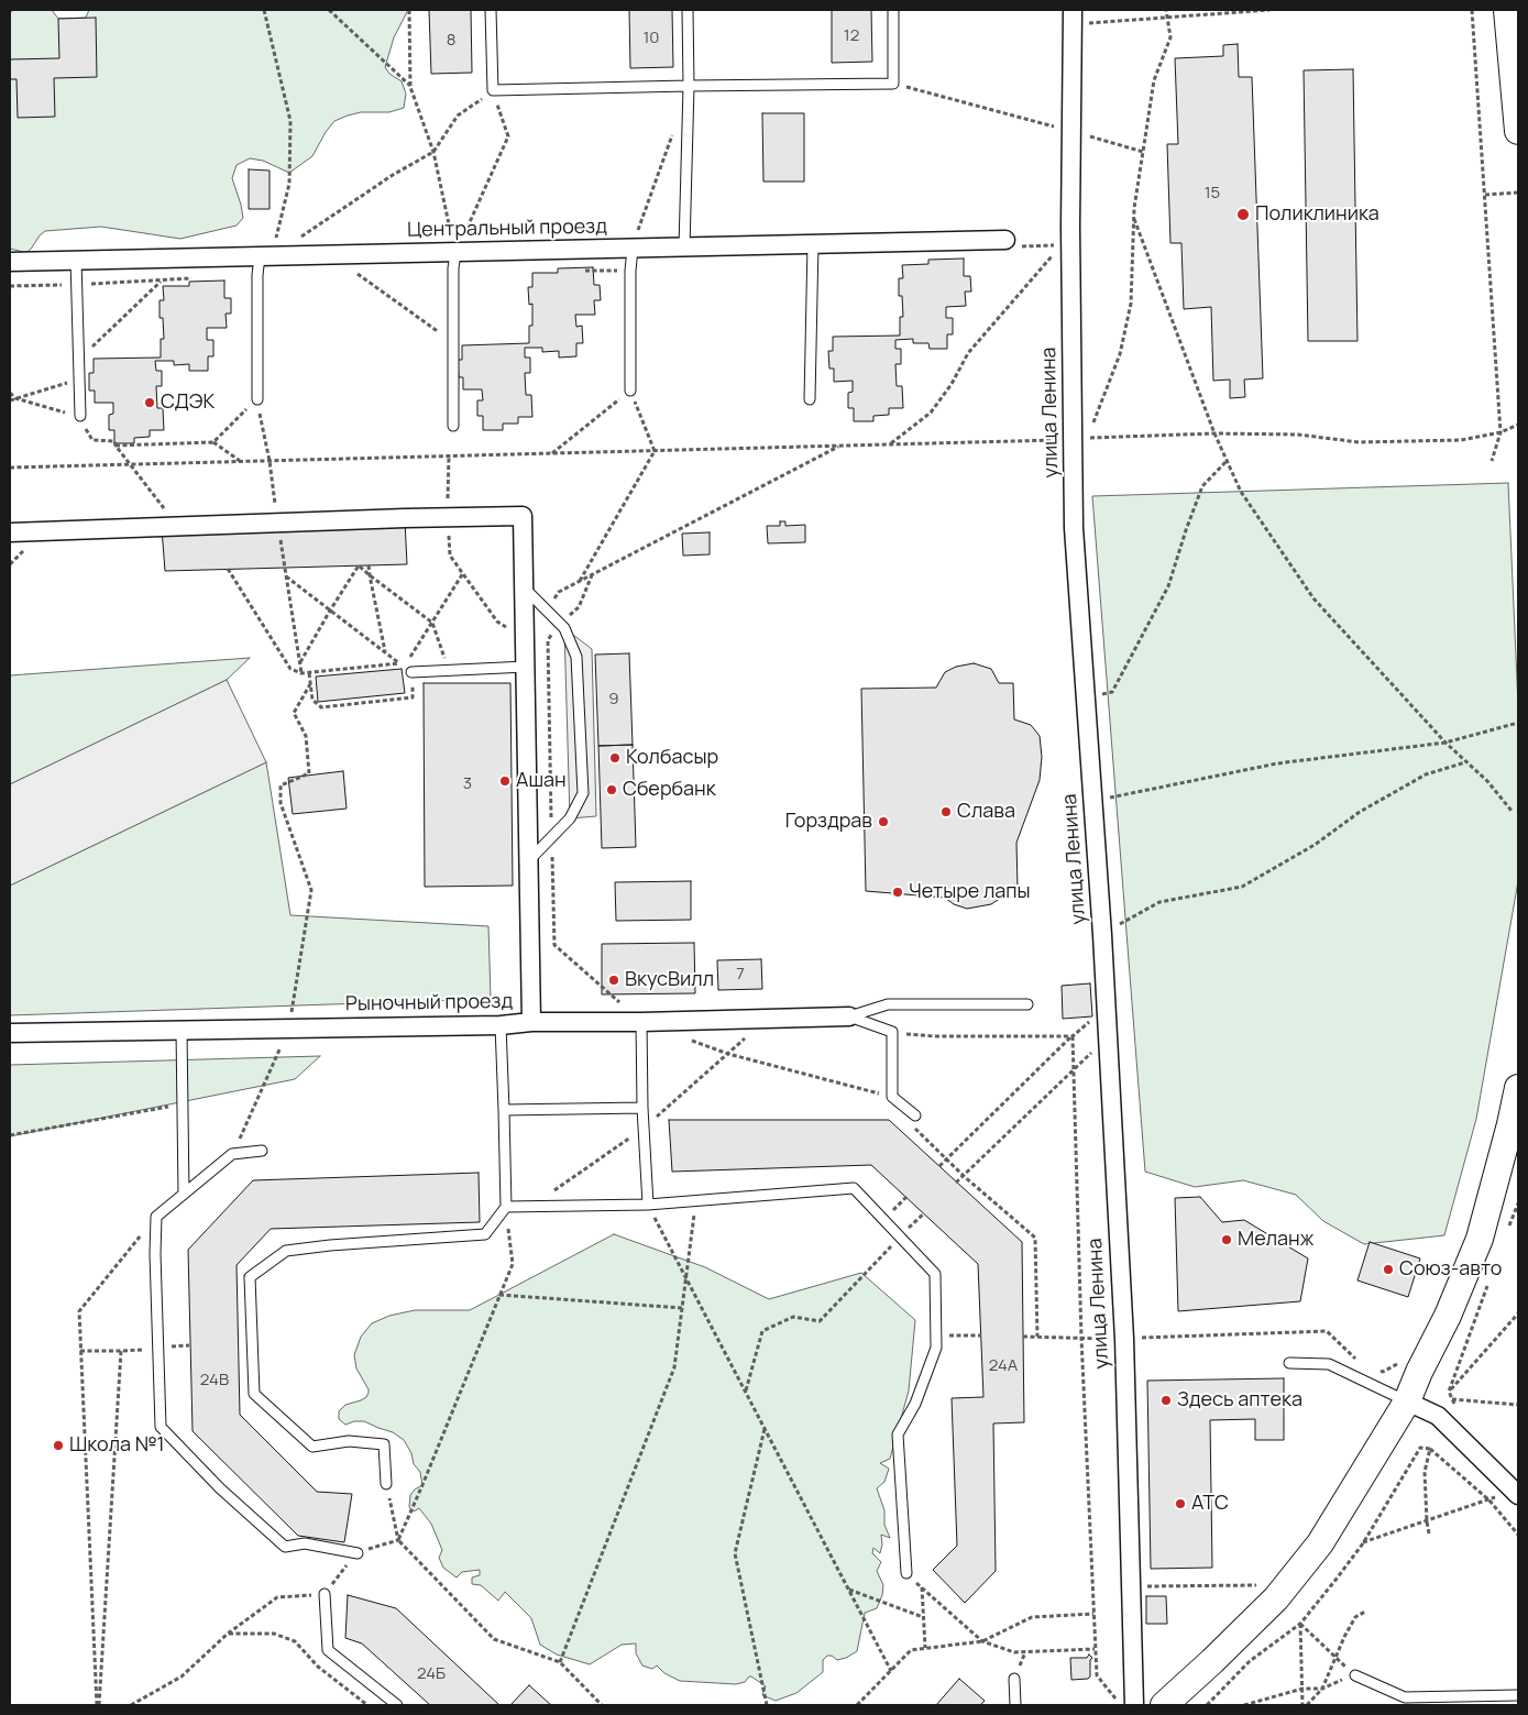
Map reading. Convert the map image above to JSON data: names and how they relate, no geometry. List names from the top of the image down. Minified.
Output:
{"streets":{"street":["Центральный проезд","улица Ленина","Рыночный проезд"]},"places":["Поликлиника","СДЭК","Колбасыр","Ашан","Сбербанк","Слава","Горздрав","Четыре лапы","ВкусВилл","Меланж","Союз-авто","Здесь аптека","Школа №1","АТС"],"house_numbers":["12","10","8","15","9","3","7","24А","24В","24Б"]}
